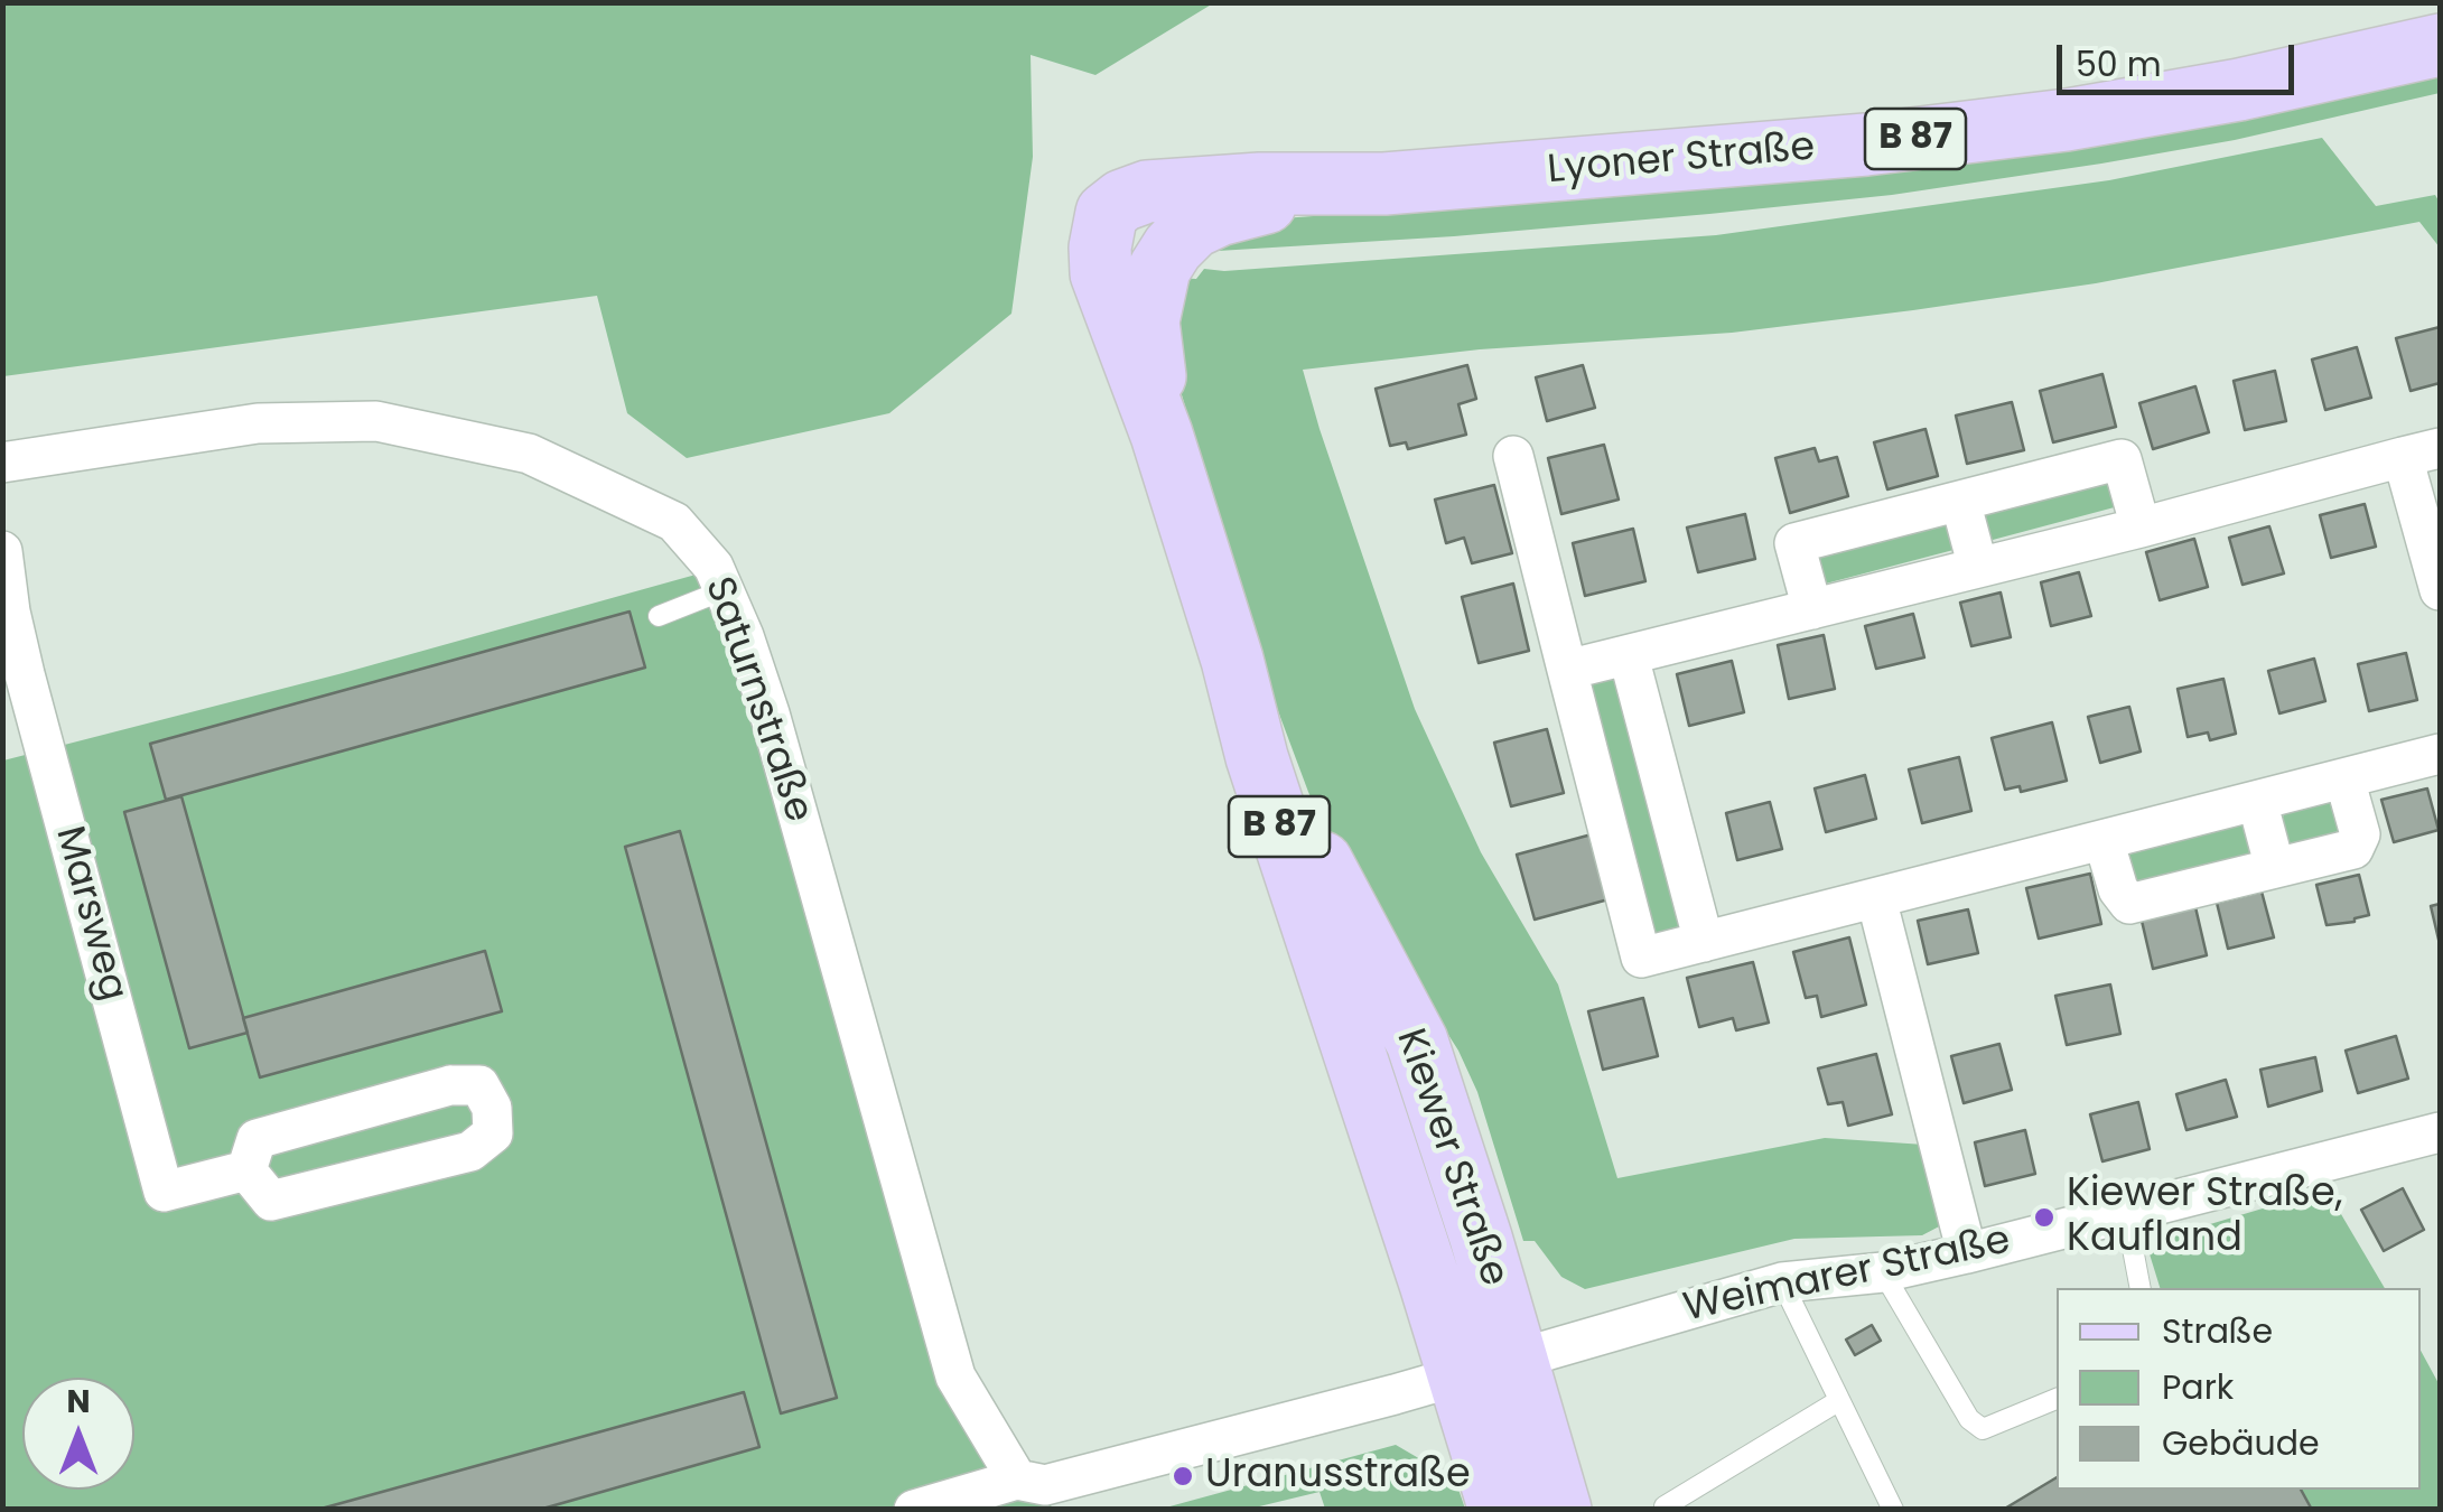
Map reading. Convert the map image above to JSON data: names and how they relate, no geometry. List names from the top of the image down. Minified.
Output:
{"streets":{"main road":["B 87","Lyoner Straße","Kiewer Straße"],"street":["Saturnstraße","Marsweg","Weimarer Straße"]},"crossings":[["Lyoner Straße","Kiewer Straße"],["Kiewer Straße","Weimarer Straße"]],"places":["Kiewer Straße, Kaufland","Uranusstraße"],"legend":["Straße","Park","Gebäude"],"scale_bar":"50 m","north":"top"}
